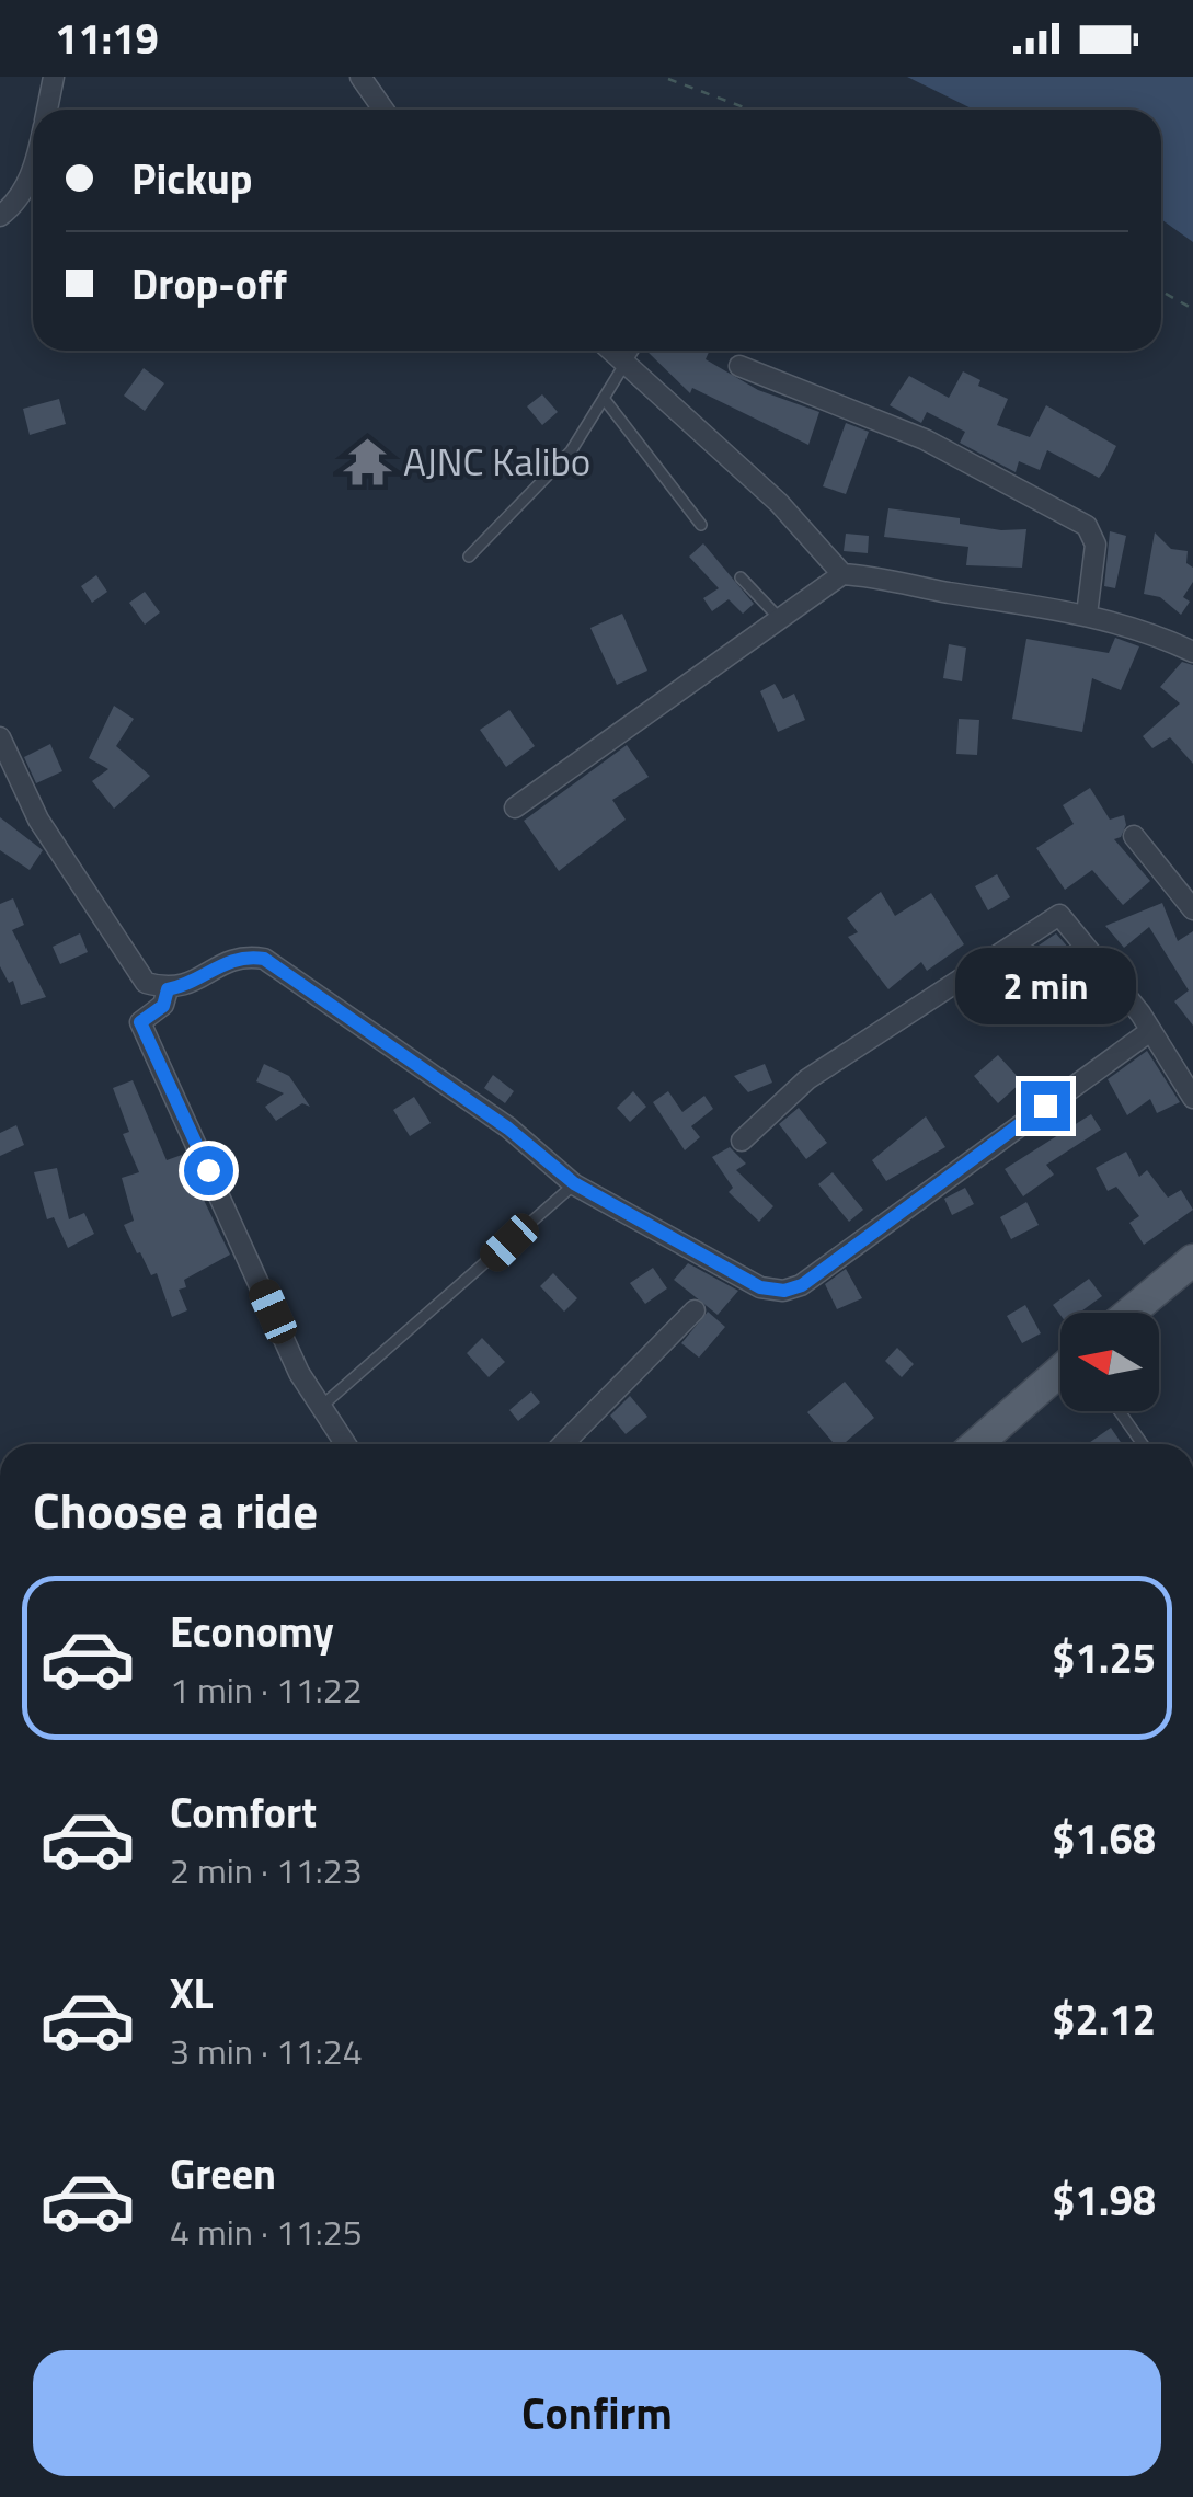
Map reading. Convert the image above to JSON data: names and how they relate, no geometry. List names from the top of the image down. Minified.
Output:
{"places":{"temple":["AJNC Kalibo"]},"north":"left","page":{"status":"11:19","banner":["Pickup","Drop-off"],"bubble":"2 min","heading":"Choose a ride","list":[{"name":"Economy","note":"1 min · 11:22","value":"$1.25"},{"name":"Comfort","note":"2 min · 11:23","value":"$1.68"},{"name":"XL","note":"3 min · 11:24","value":"$2.12"},{"name":"Green","note":"4 min · 11:25","value":"$1.98"}],"buttons":"Confirm"}}
